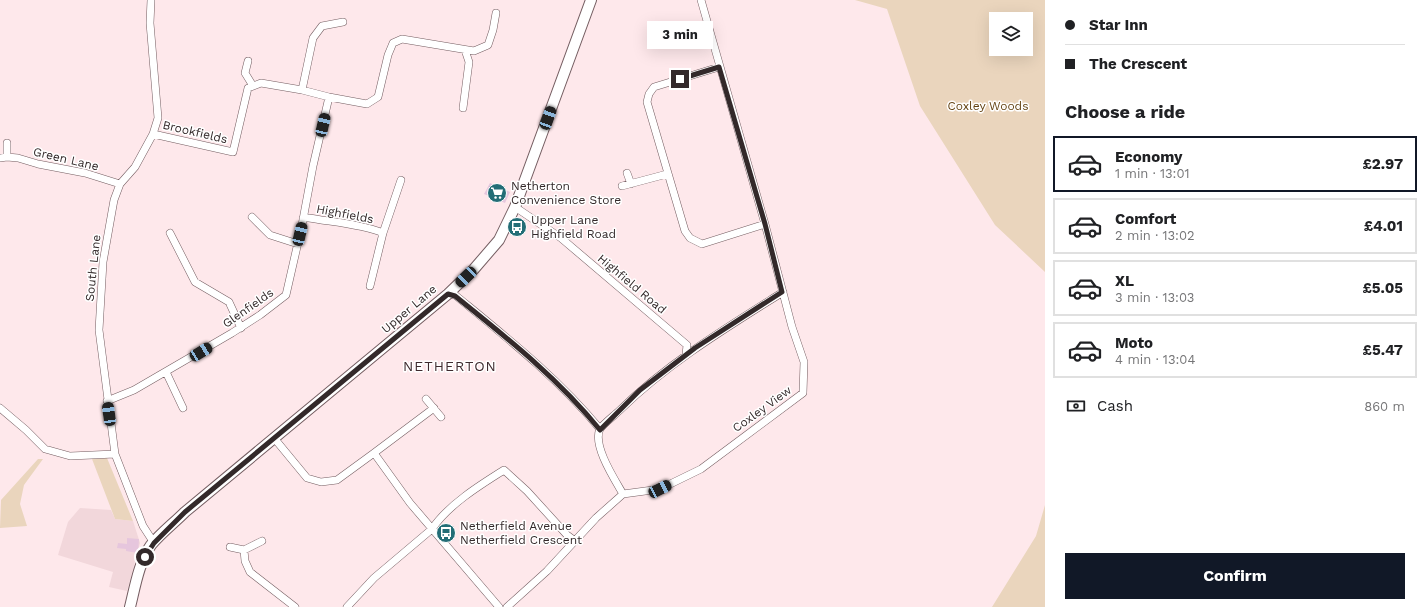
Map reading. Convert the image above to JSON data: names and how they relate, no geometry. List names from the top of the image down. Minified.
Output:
{"streets":{"main road":["Upper Lane"],"street":["Brookfields","Green Lane","Highfields","South Lane","Highfield Road","Glenfields","Coxley View"]},"crossings":[["Brookfields","South Lane"],["Green Lane","South Lane"],["Highfields","Glenfields"],["South Lane","Glenfields"],["South Lane","Upper Lane"],["Highfield Road","Upper Lane"]],"districts":["NETHERTON"],"parks":["Coxley Woods"],"places":{"supermarket":["Netherton Convenience Store"],"bus stop":["Upper Lane Highfield Road","Netherfield Avenue Netherfield Crescent"]},"page":{"banner":["Star Inn","The Crescent"],"bubble":"3 min","heading":"Choose a ride","list":[{"name":"Economy","note":"1 min · 13:01","value":"£2.97"},{"name":"Comfort","note":"2 min · 13:02","value":"£4.01"},{"name":"XL","note":"3 min · 13:03","value":"£5.05"},{"name":"Moto","note":"4 min · 13:04","value":"£5.47"}],"pay":["Cash","860 m"],"buttons":"Confirm"}}
